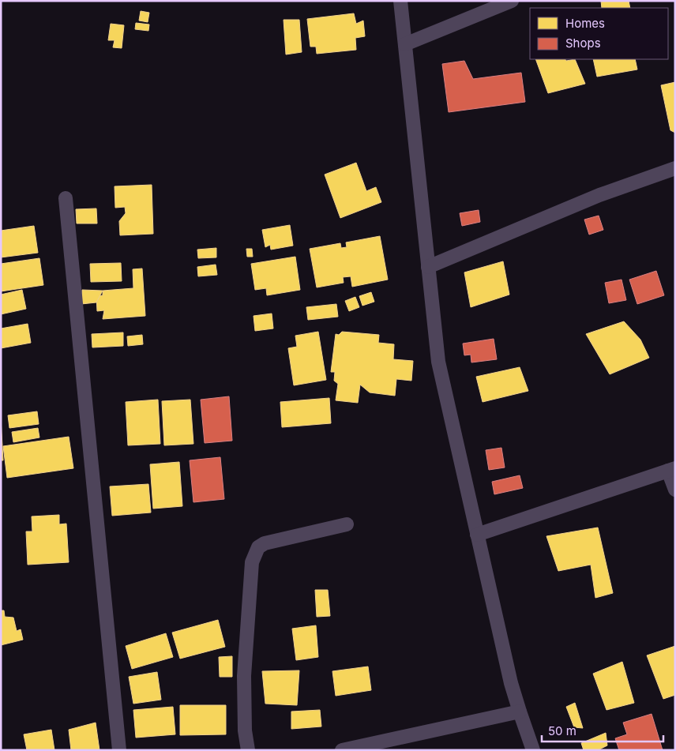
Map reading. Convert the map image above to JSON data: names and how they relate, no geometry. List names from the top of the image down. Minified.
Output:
{"legend":["Homes","Shops"],"scale_bar":"50 m"}
